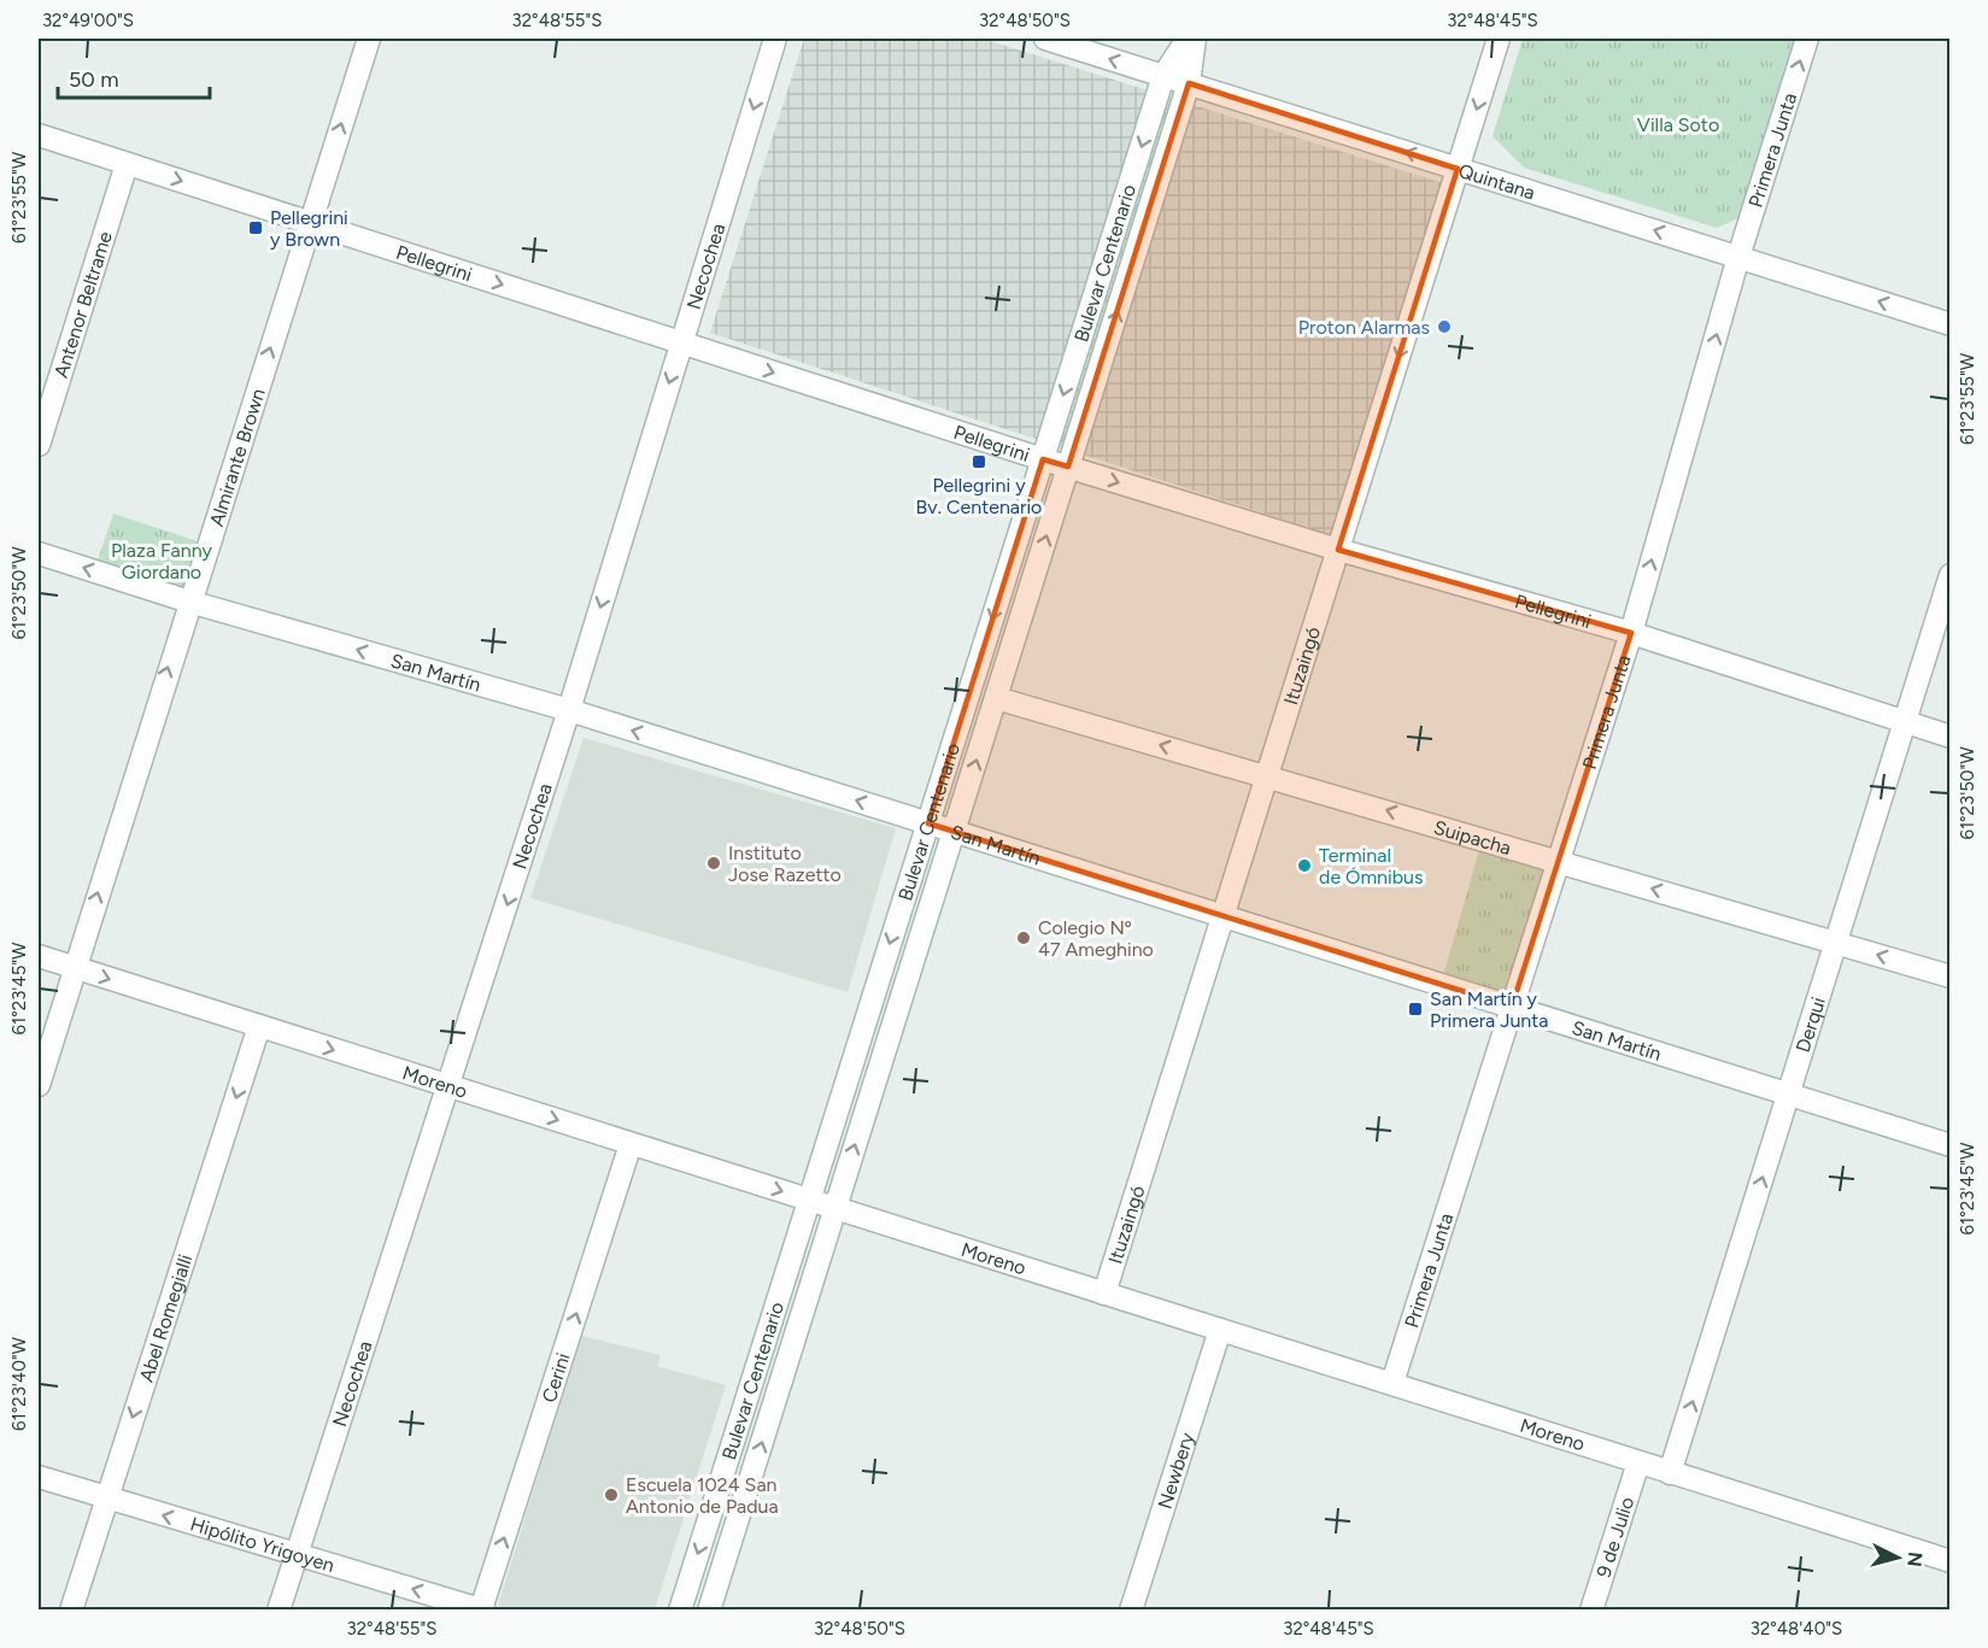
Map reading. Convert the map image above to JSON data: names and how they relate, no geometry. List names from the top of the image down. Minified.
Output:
{"streets":{"street":["Primera Junta","Quintana","Pellegrini","Bulevar Centenario","Necochea","Antenor Beltrame","Almirante Brown","Ituzaingó","San Martín","Suipacha","Derqui","Moreno","Abel Romegialli","Cerini","Newbery","9 de Julio","Hipólito Yrigoyen"]},"crossings":[["Primera Junta","Quintana"],["Primera Junta","Pellegrini"],["Primera Junta","San Martín"],["Primera Junta","Suipacha"],["Primera Junta","Moreno"],["Quintana","Bulevar Centenario"],["Quintana","Ituzaingó"],["Pellegrini","Bulevar Centenario"],["Pellegrini","Necochea"],["Pellegrini","Antenor Beltrame"],["Pellegrini","Almirante Brown"],["Pellegrini","Ituzaingó"],["Pellegrini","Derqui"],["Bulevar Centenario","San Martín"],["Bulevar Centenario","Suipacha"],["Bulevar Centenario","Moreno"],["Necochea","San Martín"],["Necochea","Moreno"],["Necochea","Hipólito Yrigoyen"],["Almirante Brown","San Martín"],["Almirante Brown","Moreno"],["Ituzaingó","San Martín"],["Ituzaingó","Suipacha"],["Ituzaingó","Moreno"],["San Martín","Derqui"],["Suipacha","Derqui"],["Derqui","Moreno"],["Moreno","Abel Romegialli"],["Moreno","Cerini"],["Moreno","Newbery"],["Moreno","9 de Julio"],["Abel Romegialli","Hipólito Yrigoyen"],["Cerini","Hipólito Yrigoyen"]],"one_way":["Primera Junta","Quintana","Pellegrini","Necochea","Almirante Brown","Ituzaingó","San Martín","Suipacha","Derqui","Moreno","Abel Romegialli","Cerini","Hipólito Yrigoyen"],"parks":["Villa Soto","Plaza Fanny Giordano"],"places":{"transit":["Pellegrini y Brown","Pellegrini y Bv. Centenario","San Martín y Primera Junta"],"other":["Proton Alarmas","Instituto Jose Razetto","Terminal de Ómnibus","Colegio Nº 47 Ameghino","Escuela 1024 San Antonio de Padua"]},"scale_bar":"50 m","north":"right","coordinates":["32°49'00\"S","32°48'55\"S","32°48'50\"S","32°48'45\"S","61°23'55\"W","61°23'50\"W","61°23'45\"W","61°23'40\"W","32°48'40\"S"]}
